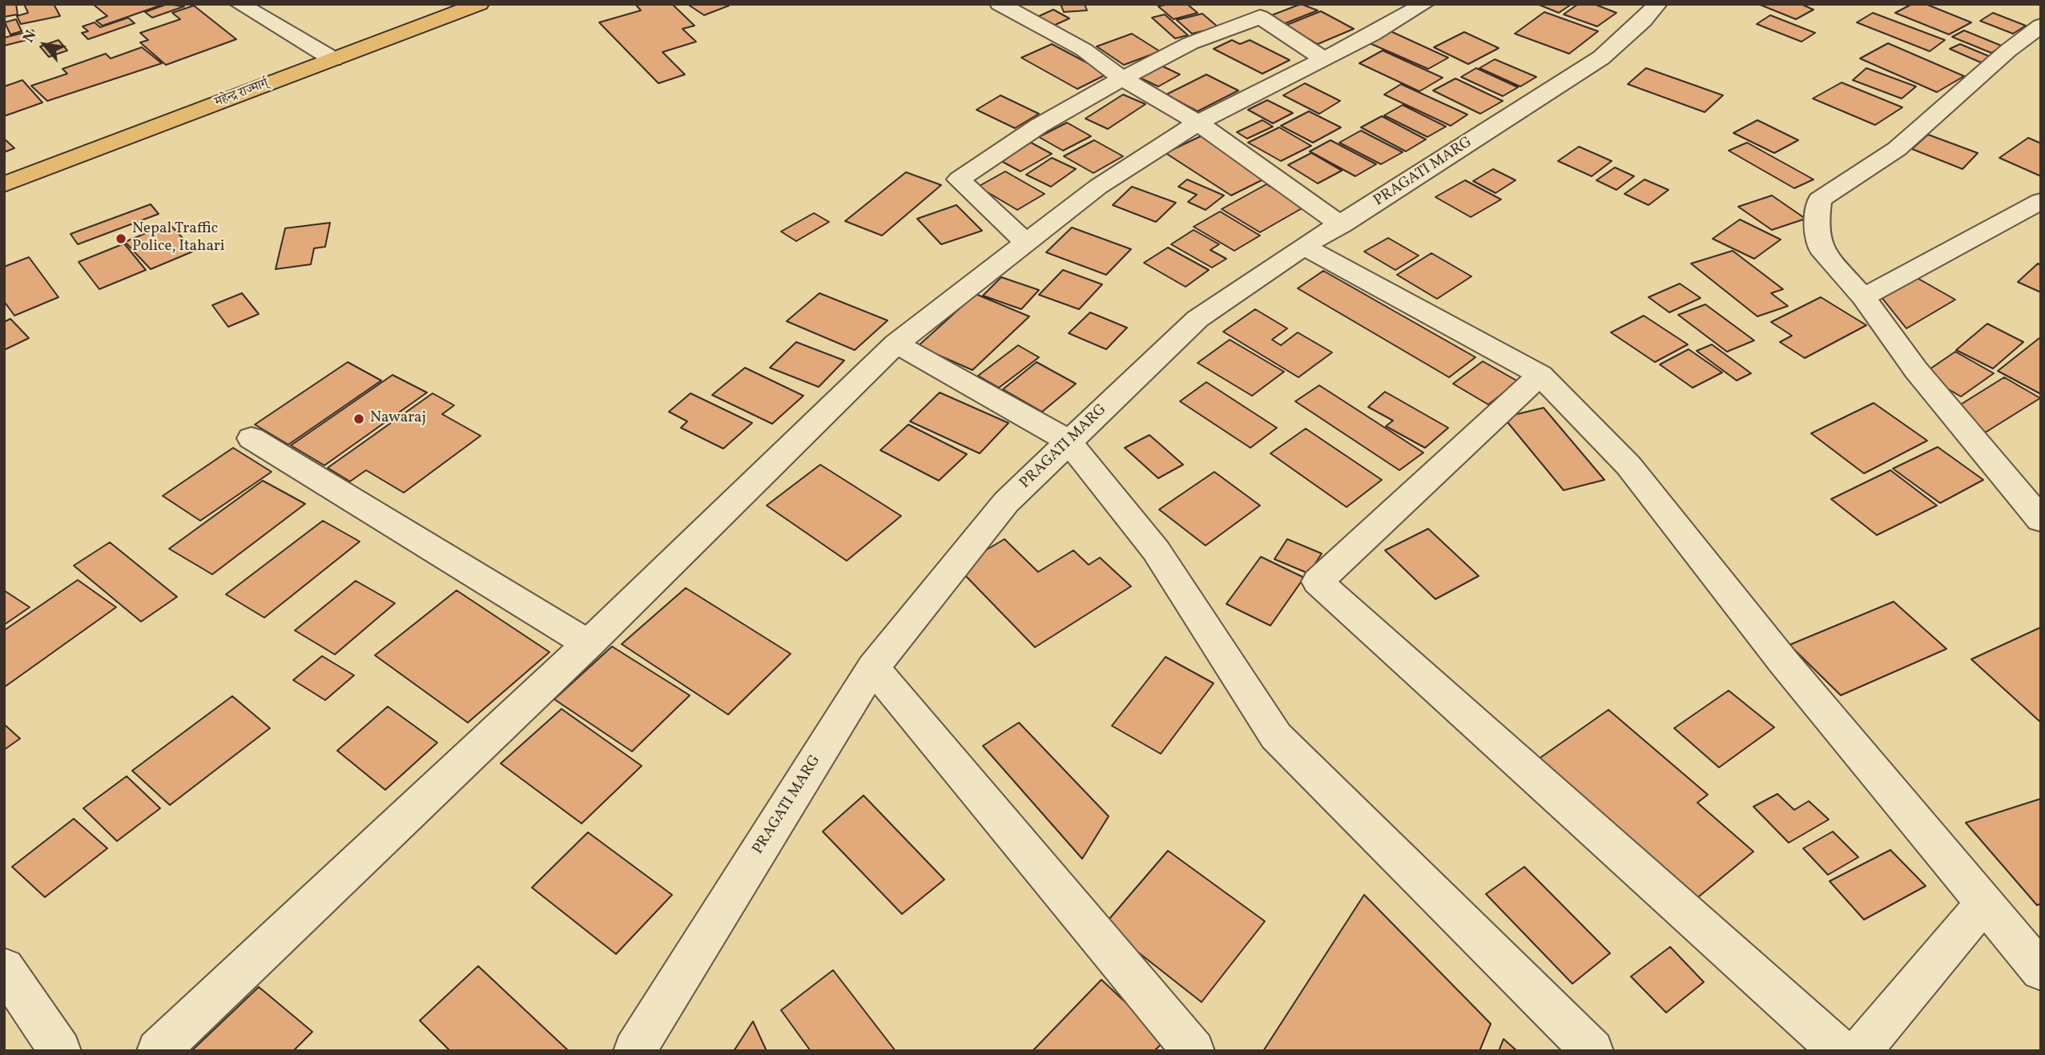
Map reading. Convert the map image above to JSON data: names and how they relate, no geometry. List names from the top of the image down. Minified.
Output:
{"streets":{"highway":["महेन्द्र राज्मार्ग्"],"street":["PRAGATI MARG"]},"places":["Nepal Traffic Police, Itahari","Nawaraj"],"north":"top left"}
